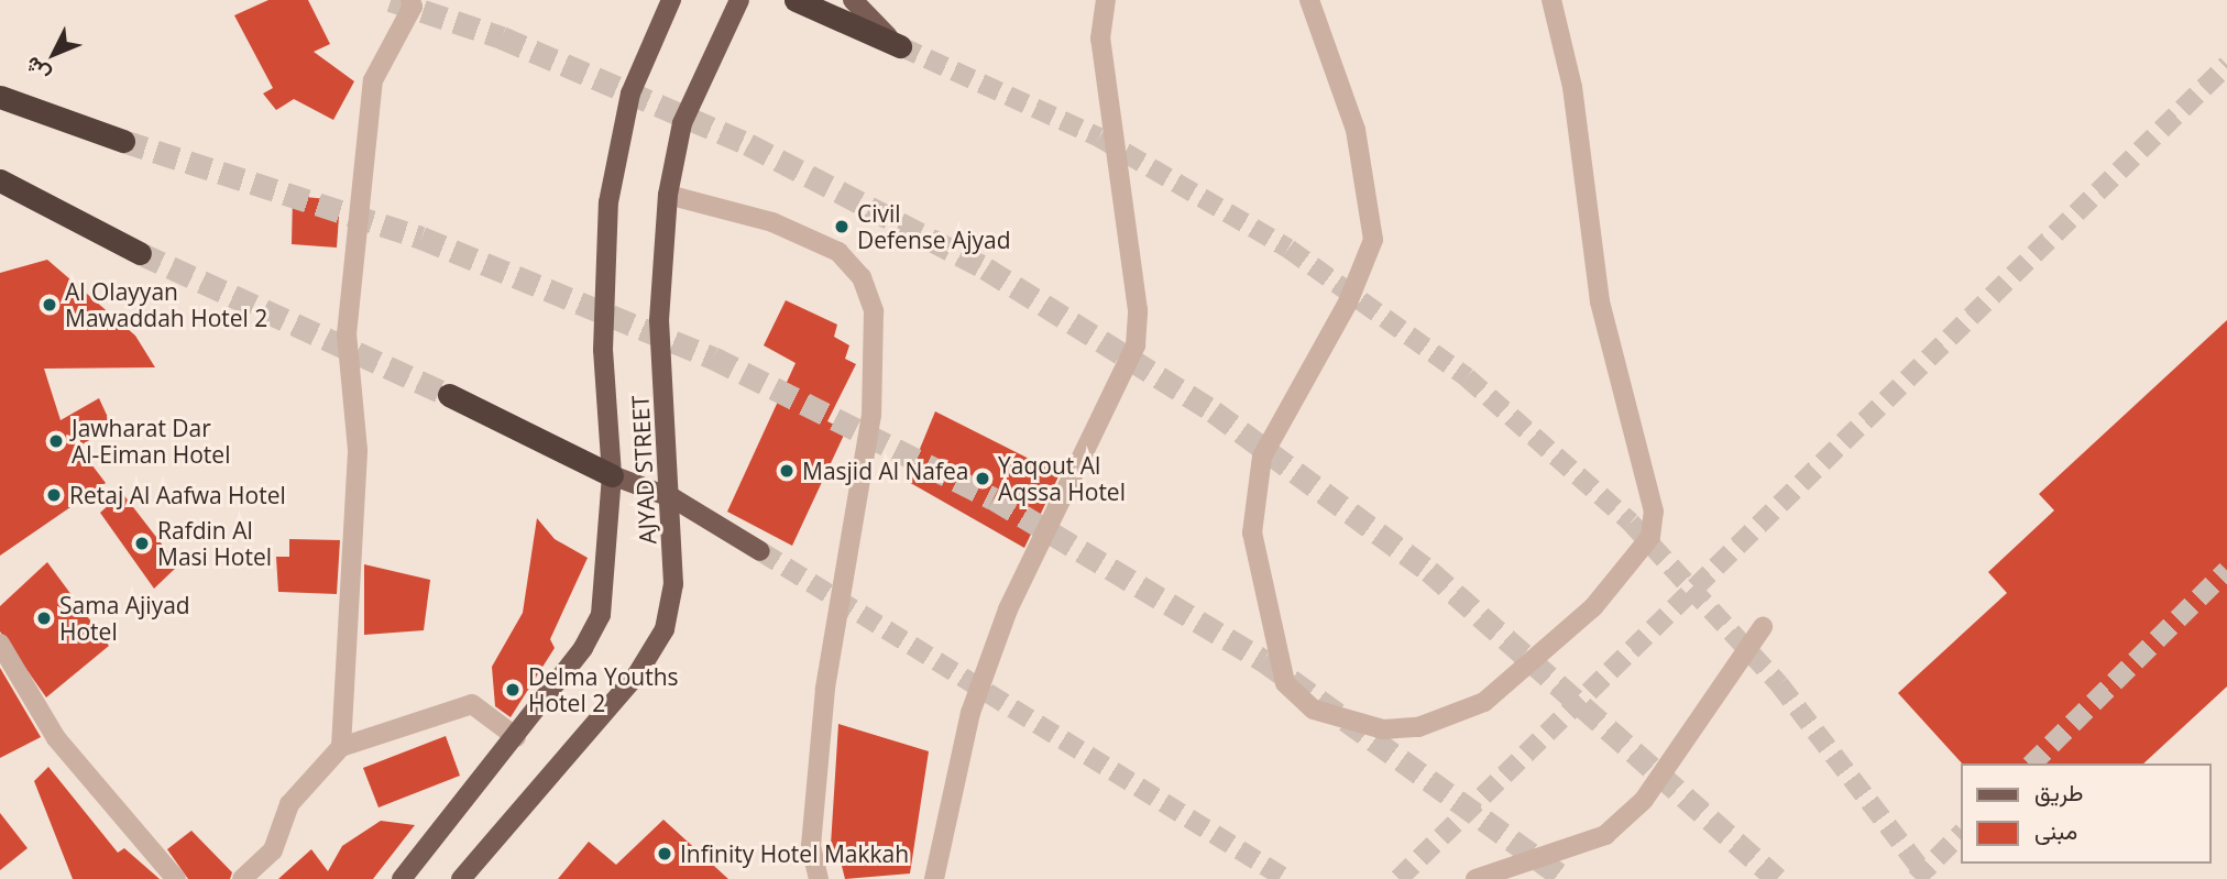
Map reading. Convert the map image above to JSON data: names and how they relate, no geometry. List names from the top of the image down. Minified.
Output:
{"streets":{"main road":["AJYAD STREET"]},"places":["Civil Defense Ajyad","Al Olayyan Mawaddah Hotel 2","Jawharat Dar Al-Eiman Hotel","Masjid Al Nafea","Yaqout Al Aqssa Hotel","Retaj Al Aafwa Hotel","Rafdin Al Masi Hotel","Sama Ajiyad Hotel","Delma Youths Hotel 2","Infinity Hotel Makkah"],"legend":["طريق","مبنى"],"north":"bottom left"}
